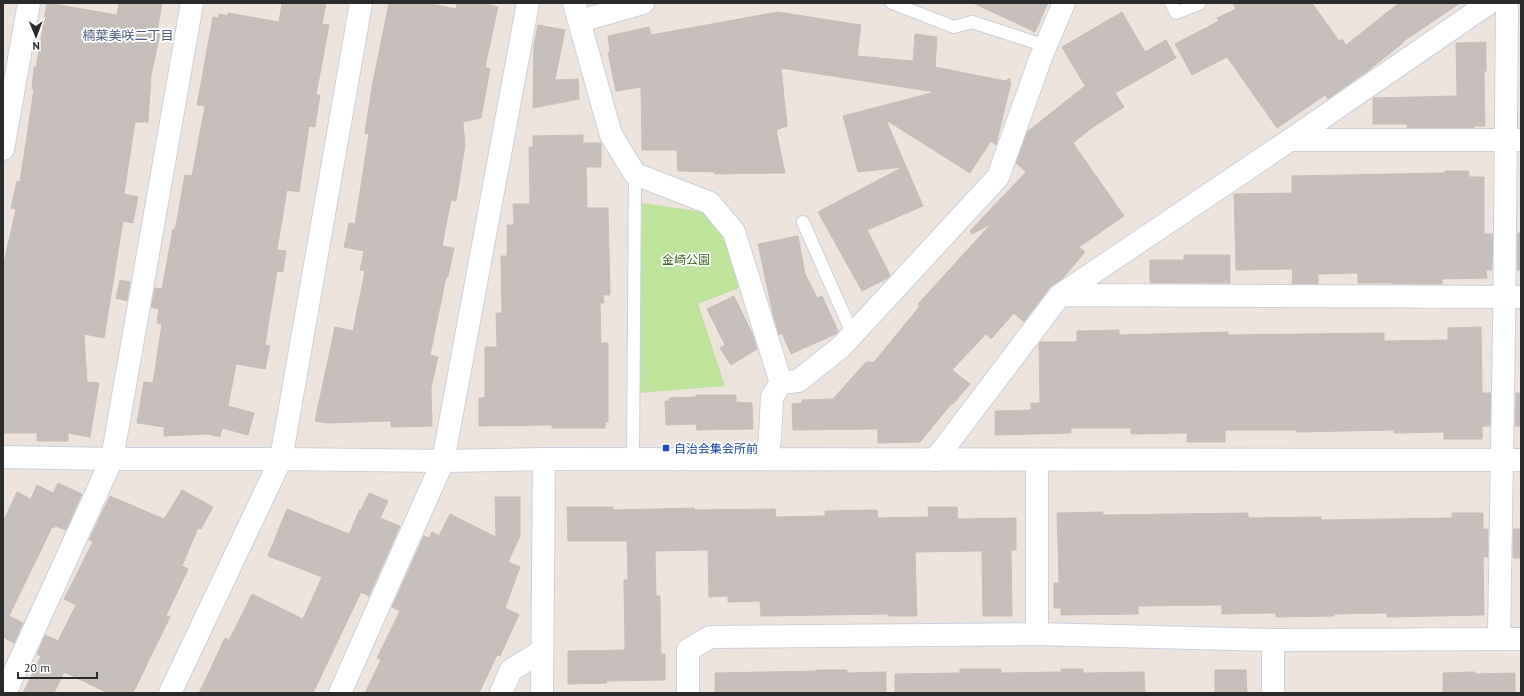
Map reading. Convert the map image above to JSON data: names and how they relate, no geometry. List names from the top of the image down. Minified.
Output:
{"districts":["楠葉美咲二丁目"],"parks":["金崎公園"],"places":{"transit":["自治会集会所前"]},"scale_bar":"20 m","north":"bottom"}
